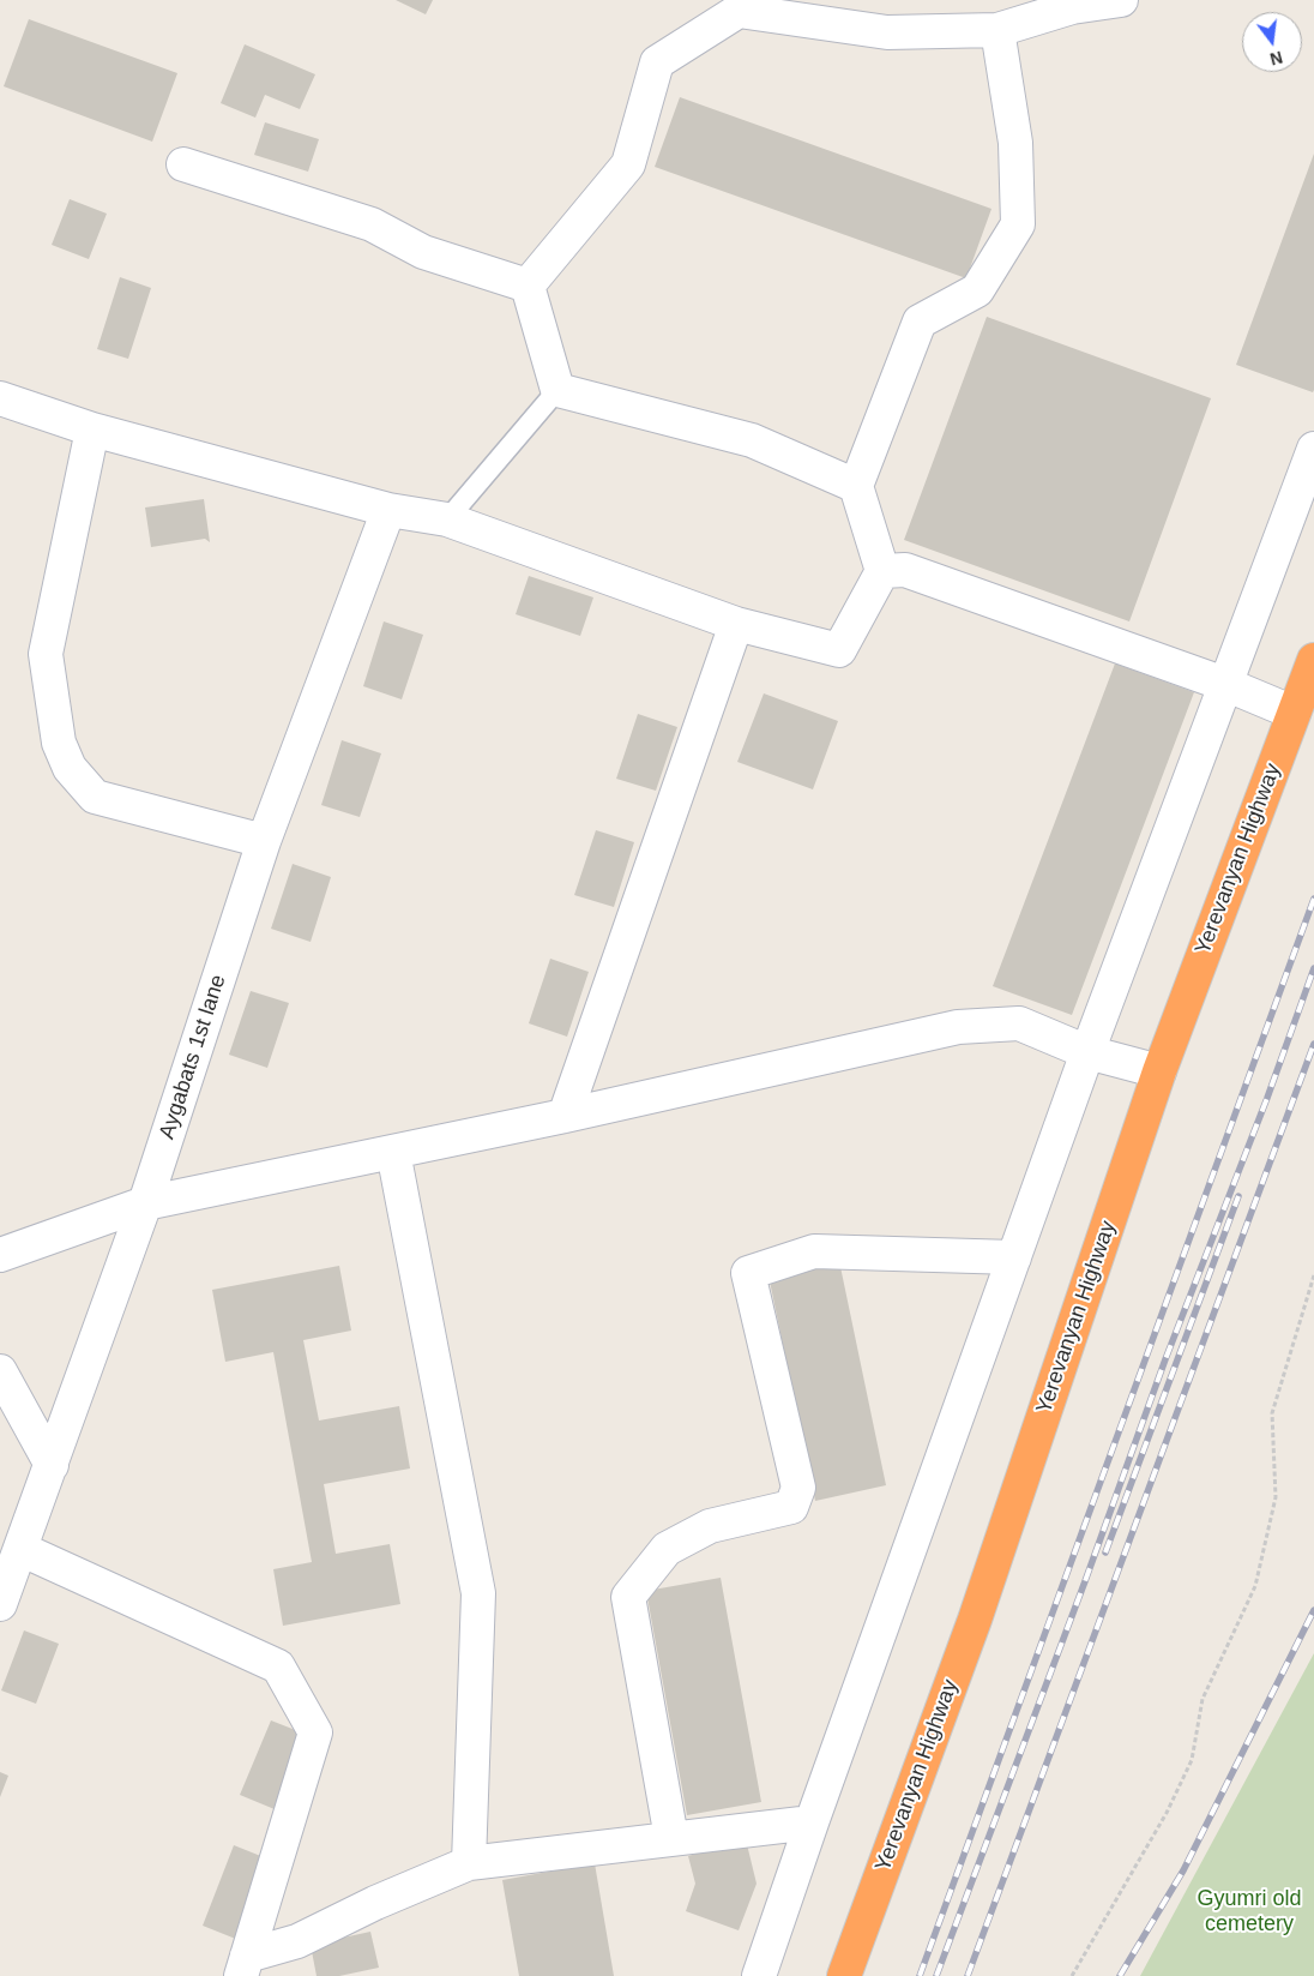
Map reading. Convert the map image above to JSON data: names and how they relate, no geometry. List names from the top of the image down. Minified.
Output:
{"streets":{"highway":["Yerevanyan Highway"],"street":["Aygabats 1st lane"]},"parks":["Gyumri old cemetery"],"north":"bottom"}
